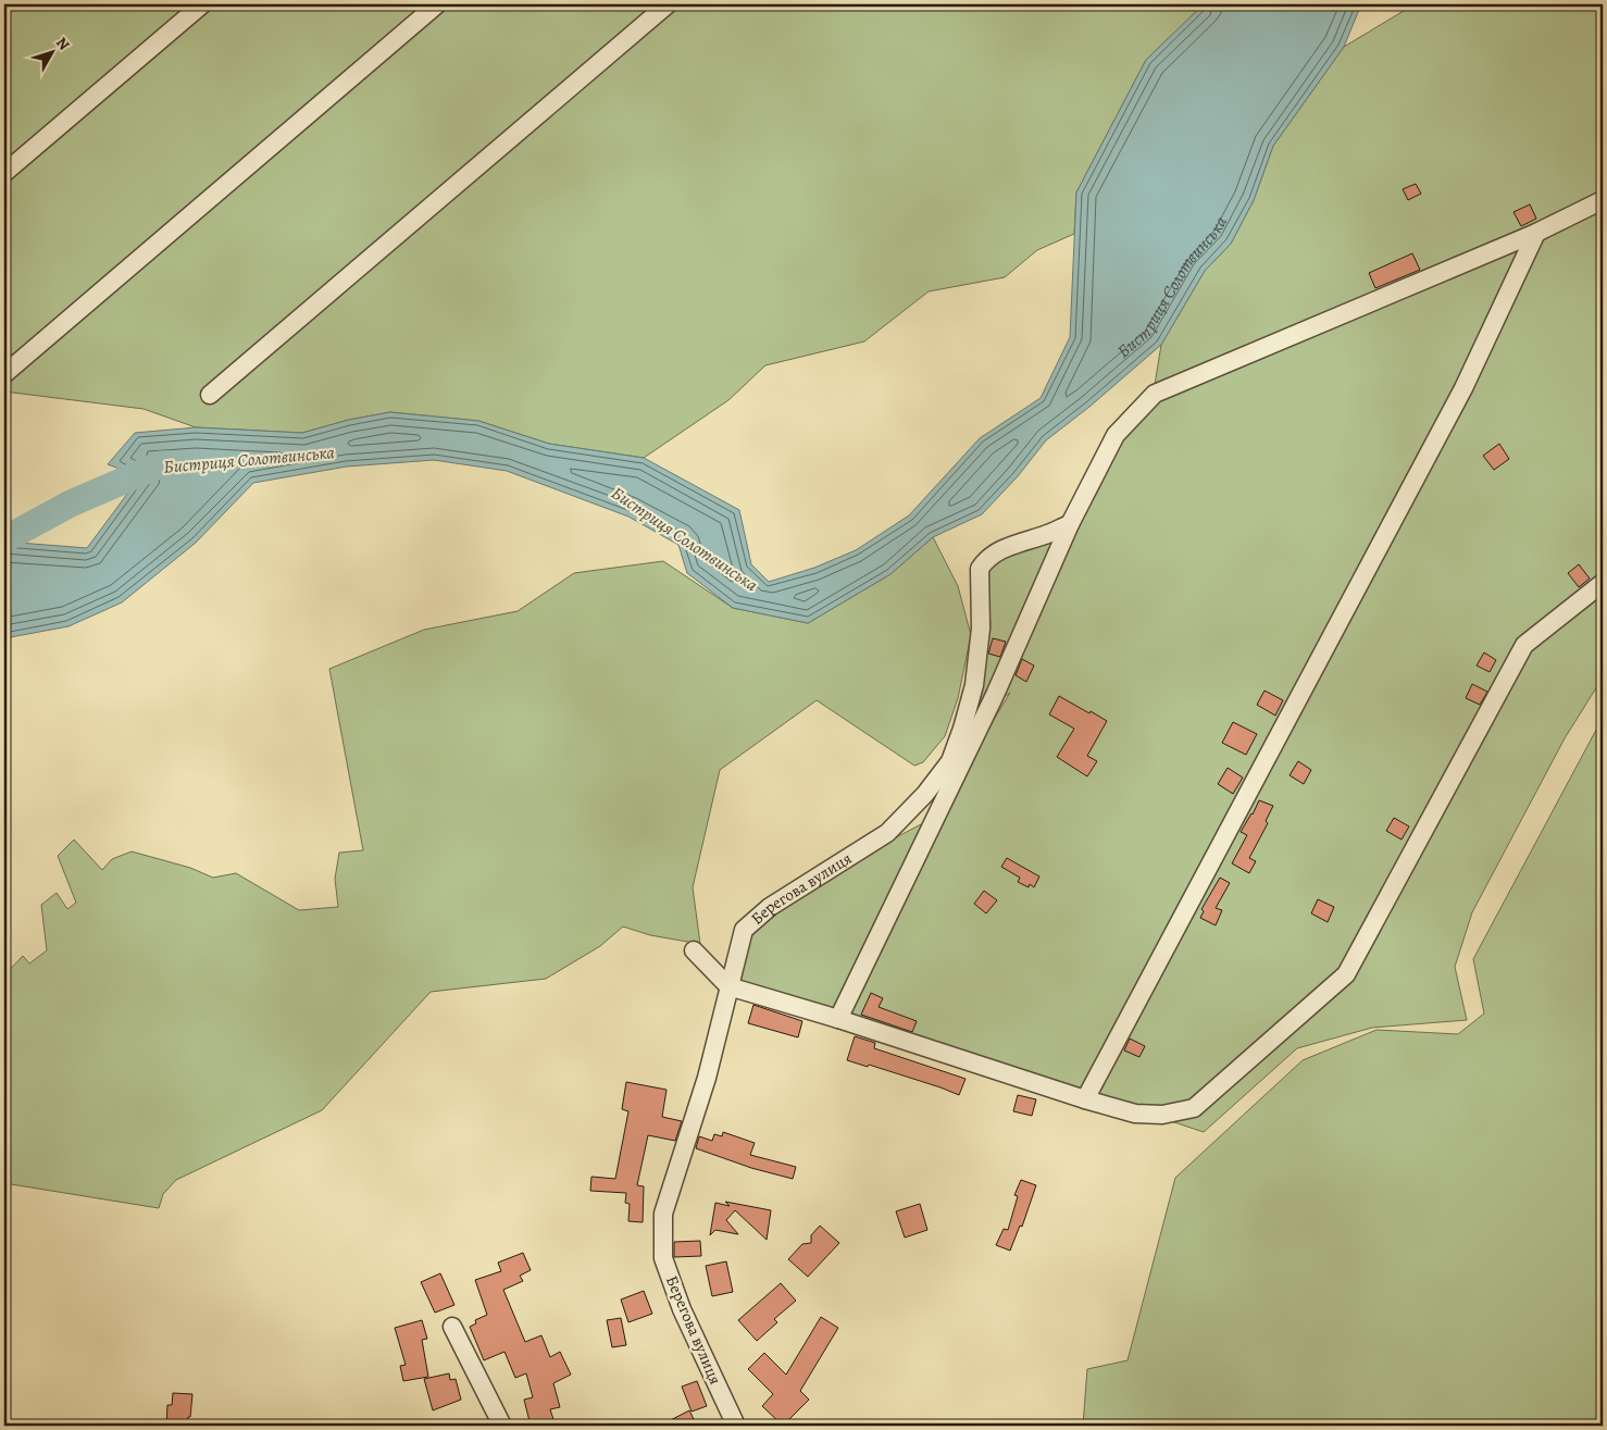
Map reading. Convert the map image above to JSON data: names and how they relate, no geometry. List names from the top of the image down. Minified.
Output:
{"streets":{"street":["Берегова вулиця"]},"water":["Бистриця Солотвинська"],"north":"top right"}
